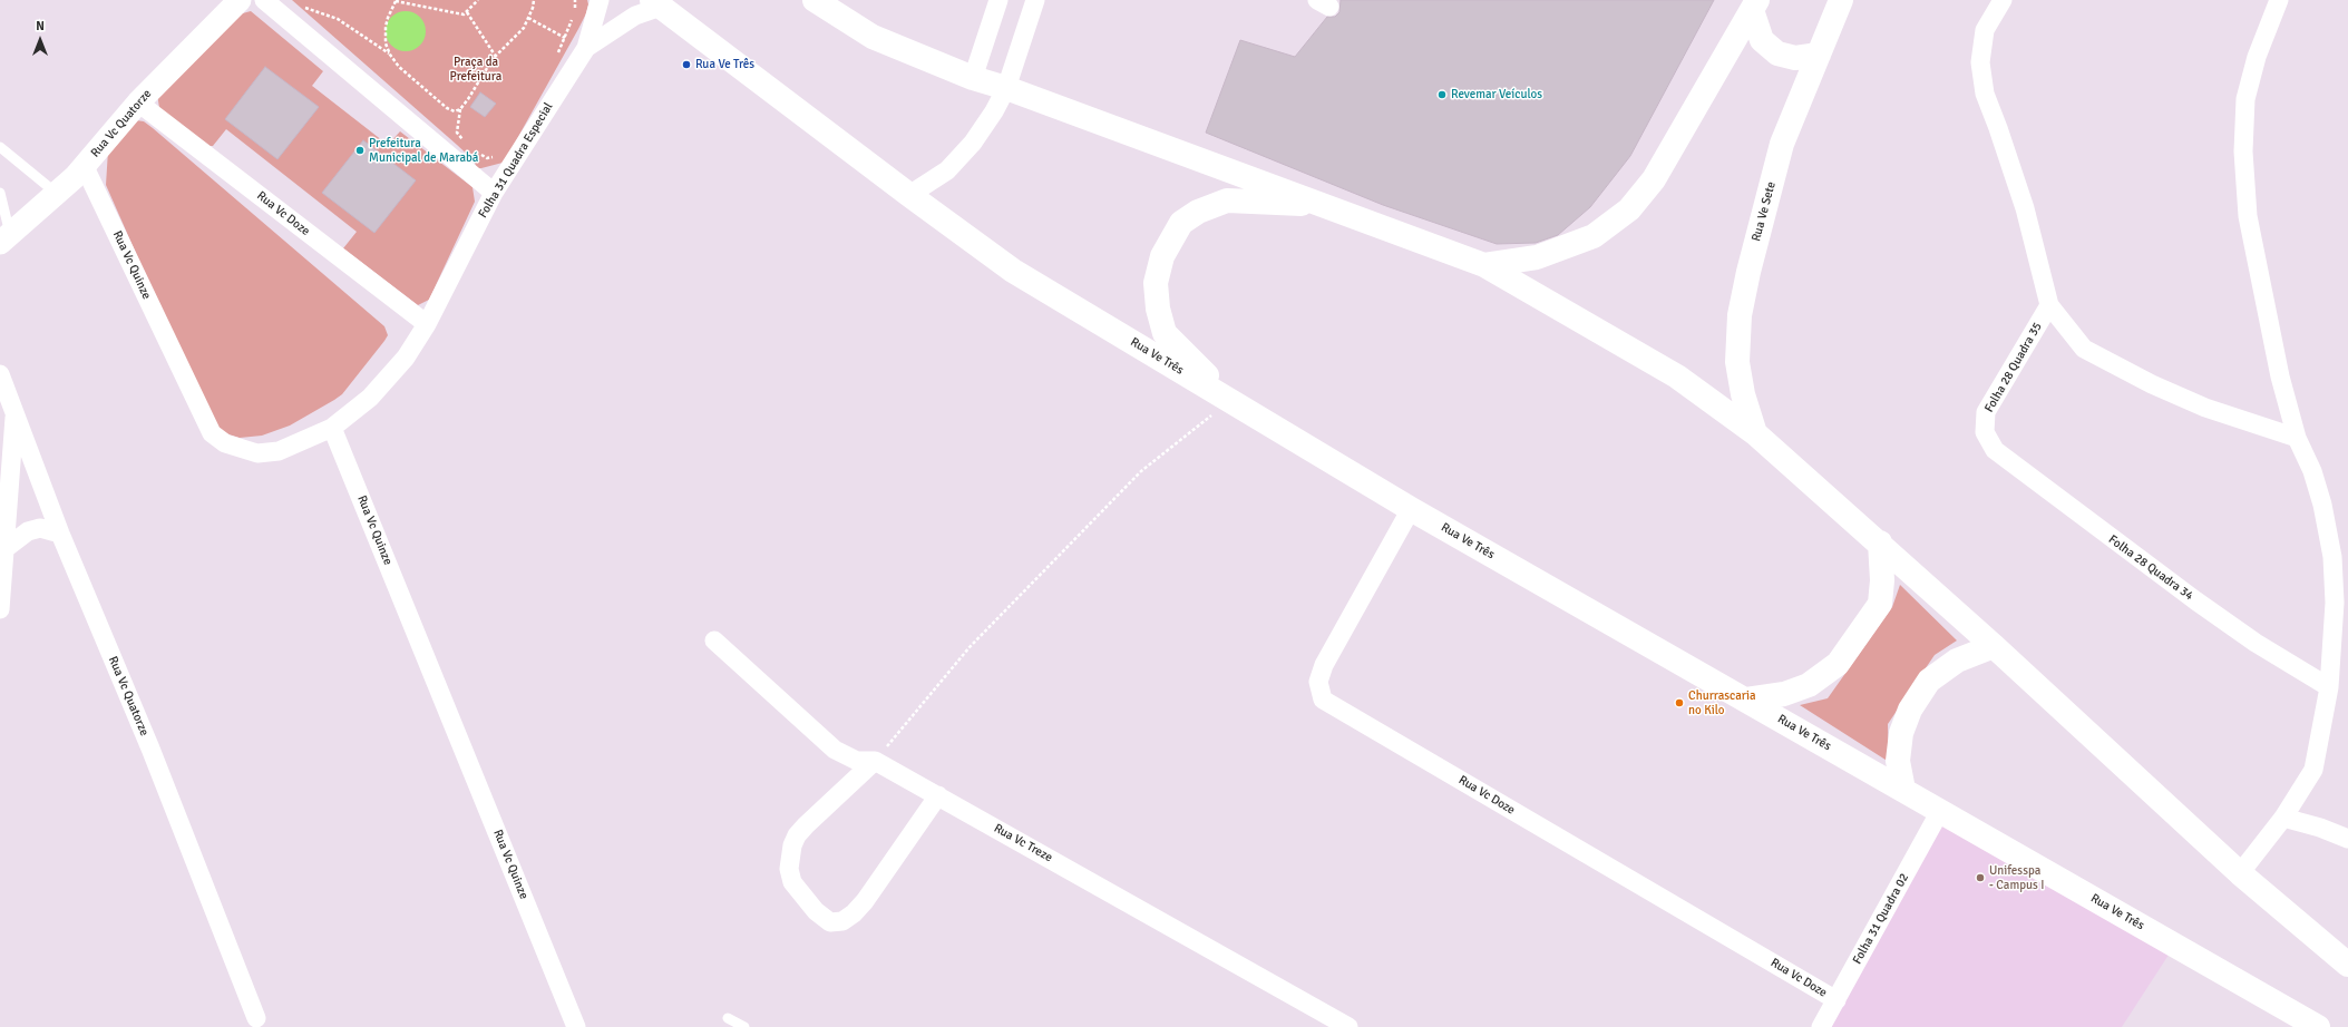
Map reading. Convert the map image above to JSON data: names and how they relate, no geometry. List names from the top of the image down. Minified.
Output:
{"streets":{"main road":["Rua Ve Sete","Rua Ve Três"],"street":["Rua Vc Quatorze","Folha 31 Quadra Especial","Rua Vc Doze","Rua Vc Quinze","Folha 28 Quadra 35","Folha 28 Quadra 34","Rua Vc Treze","Folha 31 Quadra 02"]},"crossings":[["Rua Vc Quatorze","Rua Vc Doze"],["Rua Vc Quatorze","Rua Vc Quinze"],["Folha 31 Quadra Especial","Rua Vc Doze"],["Folha 31 Quadra Especial","Rua Vc Quinze"],["Folha 31 Quadra Especial","Rua Ve Três"],["Rua Vc Doze","Rua Ve Três"],["Rua Vc Doze","Folha 31 Quadra 02"],["Rua Ve Três","Folha 31 Quadra 02"],["Folha 28 Quadra 35","Folha 28 Quadra 34"]],"parks":["Praça da Prefeitura"],"places":["Rua Ve Três","Revemar Veículos","Prefeitura Municipal de Marabá","Churrascaria no Kilo","Unifesspa - Campus I"],"north":"top"}
